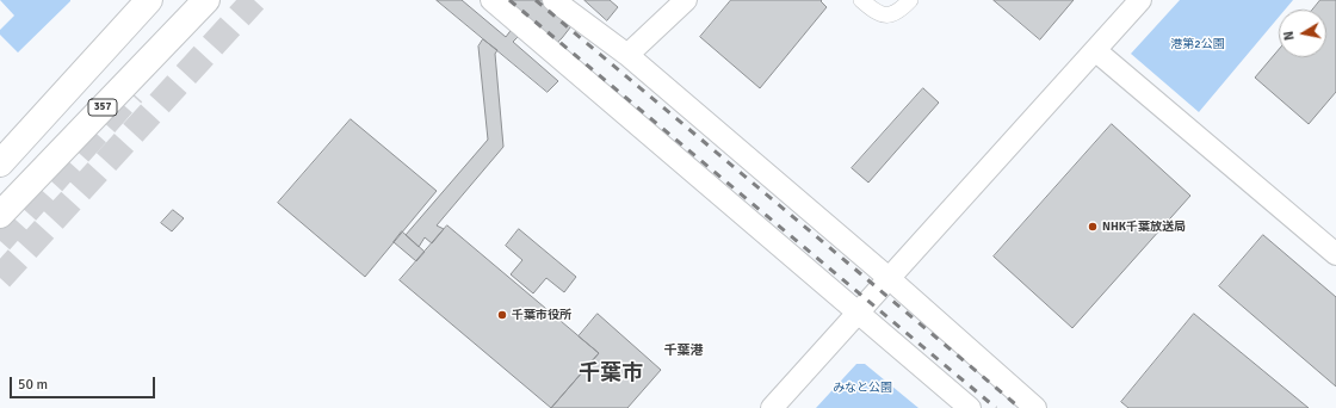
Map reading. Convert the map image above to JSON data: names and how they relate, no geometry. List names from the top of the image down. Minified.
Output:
{"streets":{"highway":["357"]},"districts":["千葉港","千葉市"],"parks":["港第2公園","みなと公園"],"places":["NHK千葉放送局","千葉市役所"],"scale_bar":"50 m","north":"left"}
